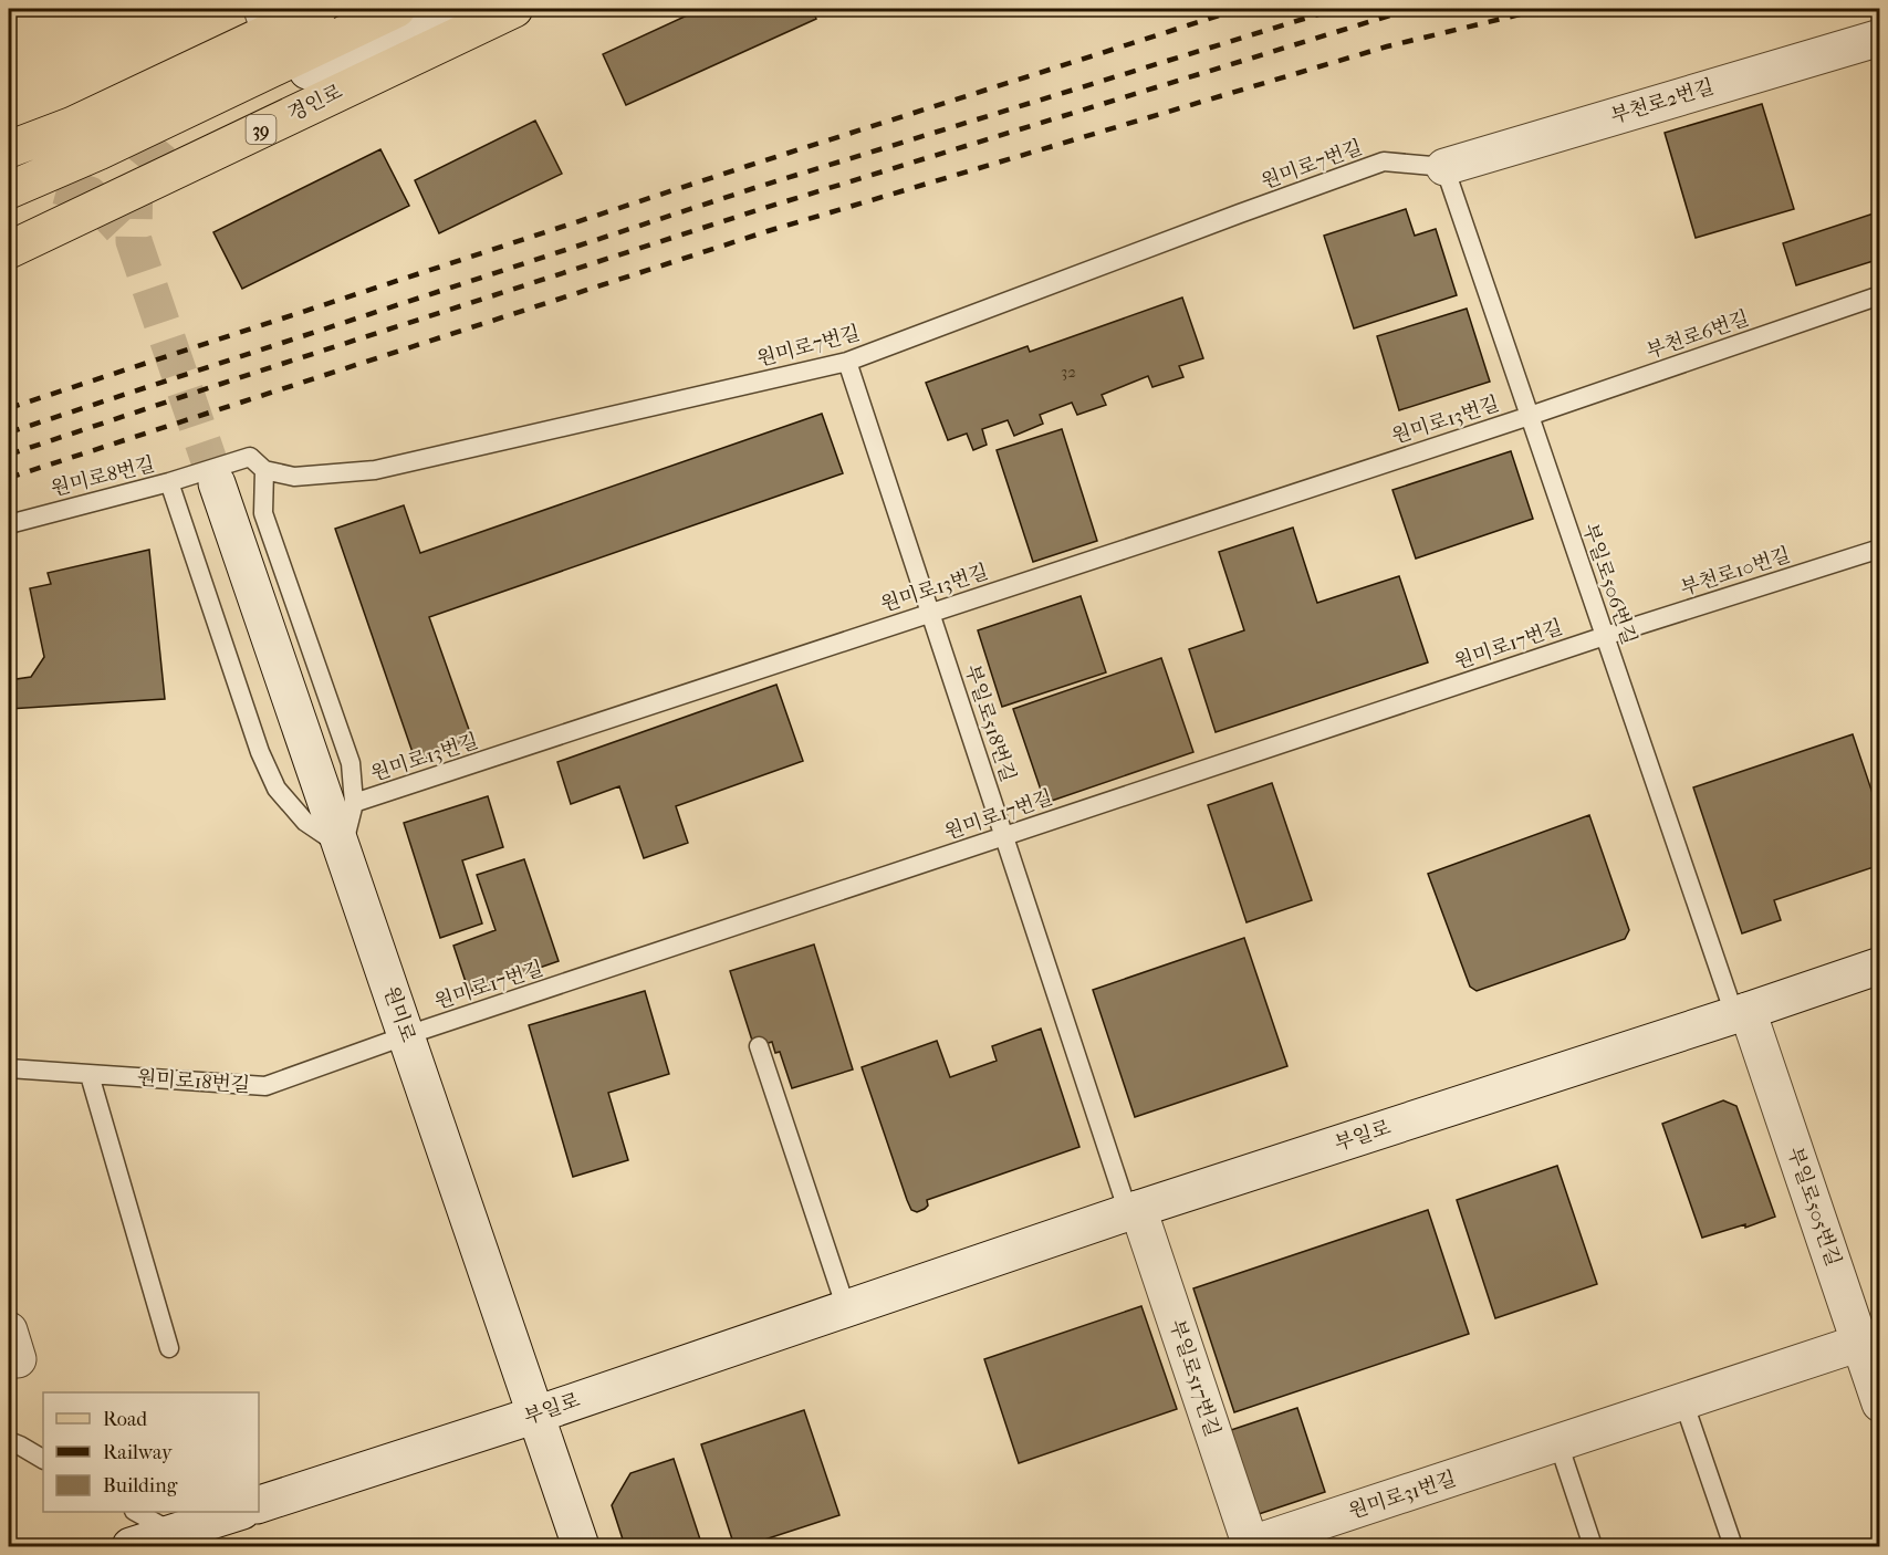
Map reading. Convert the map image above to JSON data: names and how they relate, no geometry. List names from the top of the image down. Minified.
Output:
{"streets":{"main road":["경인로","39"],"street":["부천로2번길","원미로","부일로","부일로505번길","부일로517번길","원미로31번길"],"lane":["원미로7번길","부천로6번길","원미로13번길","원미로8번길","부천로10번길","부일로506번길","원미로17번길","부일로518번길","원미로18번길"]},"crossings":[["부천로2번길","원미로7번길"],["부천로2번길","부일로506번길"],["원미로7번길","원미로8번길"],["원미로7번길","부일로506번길"],["원미로7번길","부일로518번길"],["부천로6번길","원미로13번길"],["부천로6번길","부일로506번길"],["원미로13번길","부일로506번길"],["원미로13번길","부일로518번길"],["부천로10번길","부일로506번길"],["부천로10번길","원미로17번길"],["부일로506번길","원미로17번길"],["부일로506번길","부일로"],["부일로506번길","부일로505번길"],["원미로17번길","부일로518번길"],["원미로17번길","원미로"],["원미로17번길","원미로18번길"],["부일로518번길","부일로"],["부일로518번길","부일로517번길"],["원미로","원미로18번길"],["원미로","부일로"],["부일로","부일로505번길"],["부일로","부일로517번길"],["부일로505번길","원미로31번길"],["부일로517번길","원미로31번길"]],"house_numbers":["32"],"legend":["Road","Railway","Building"]}
